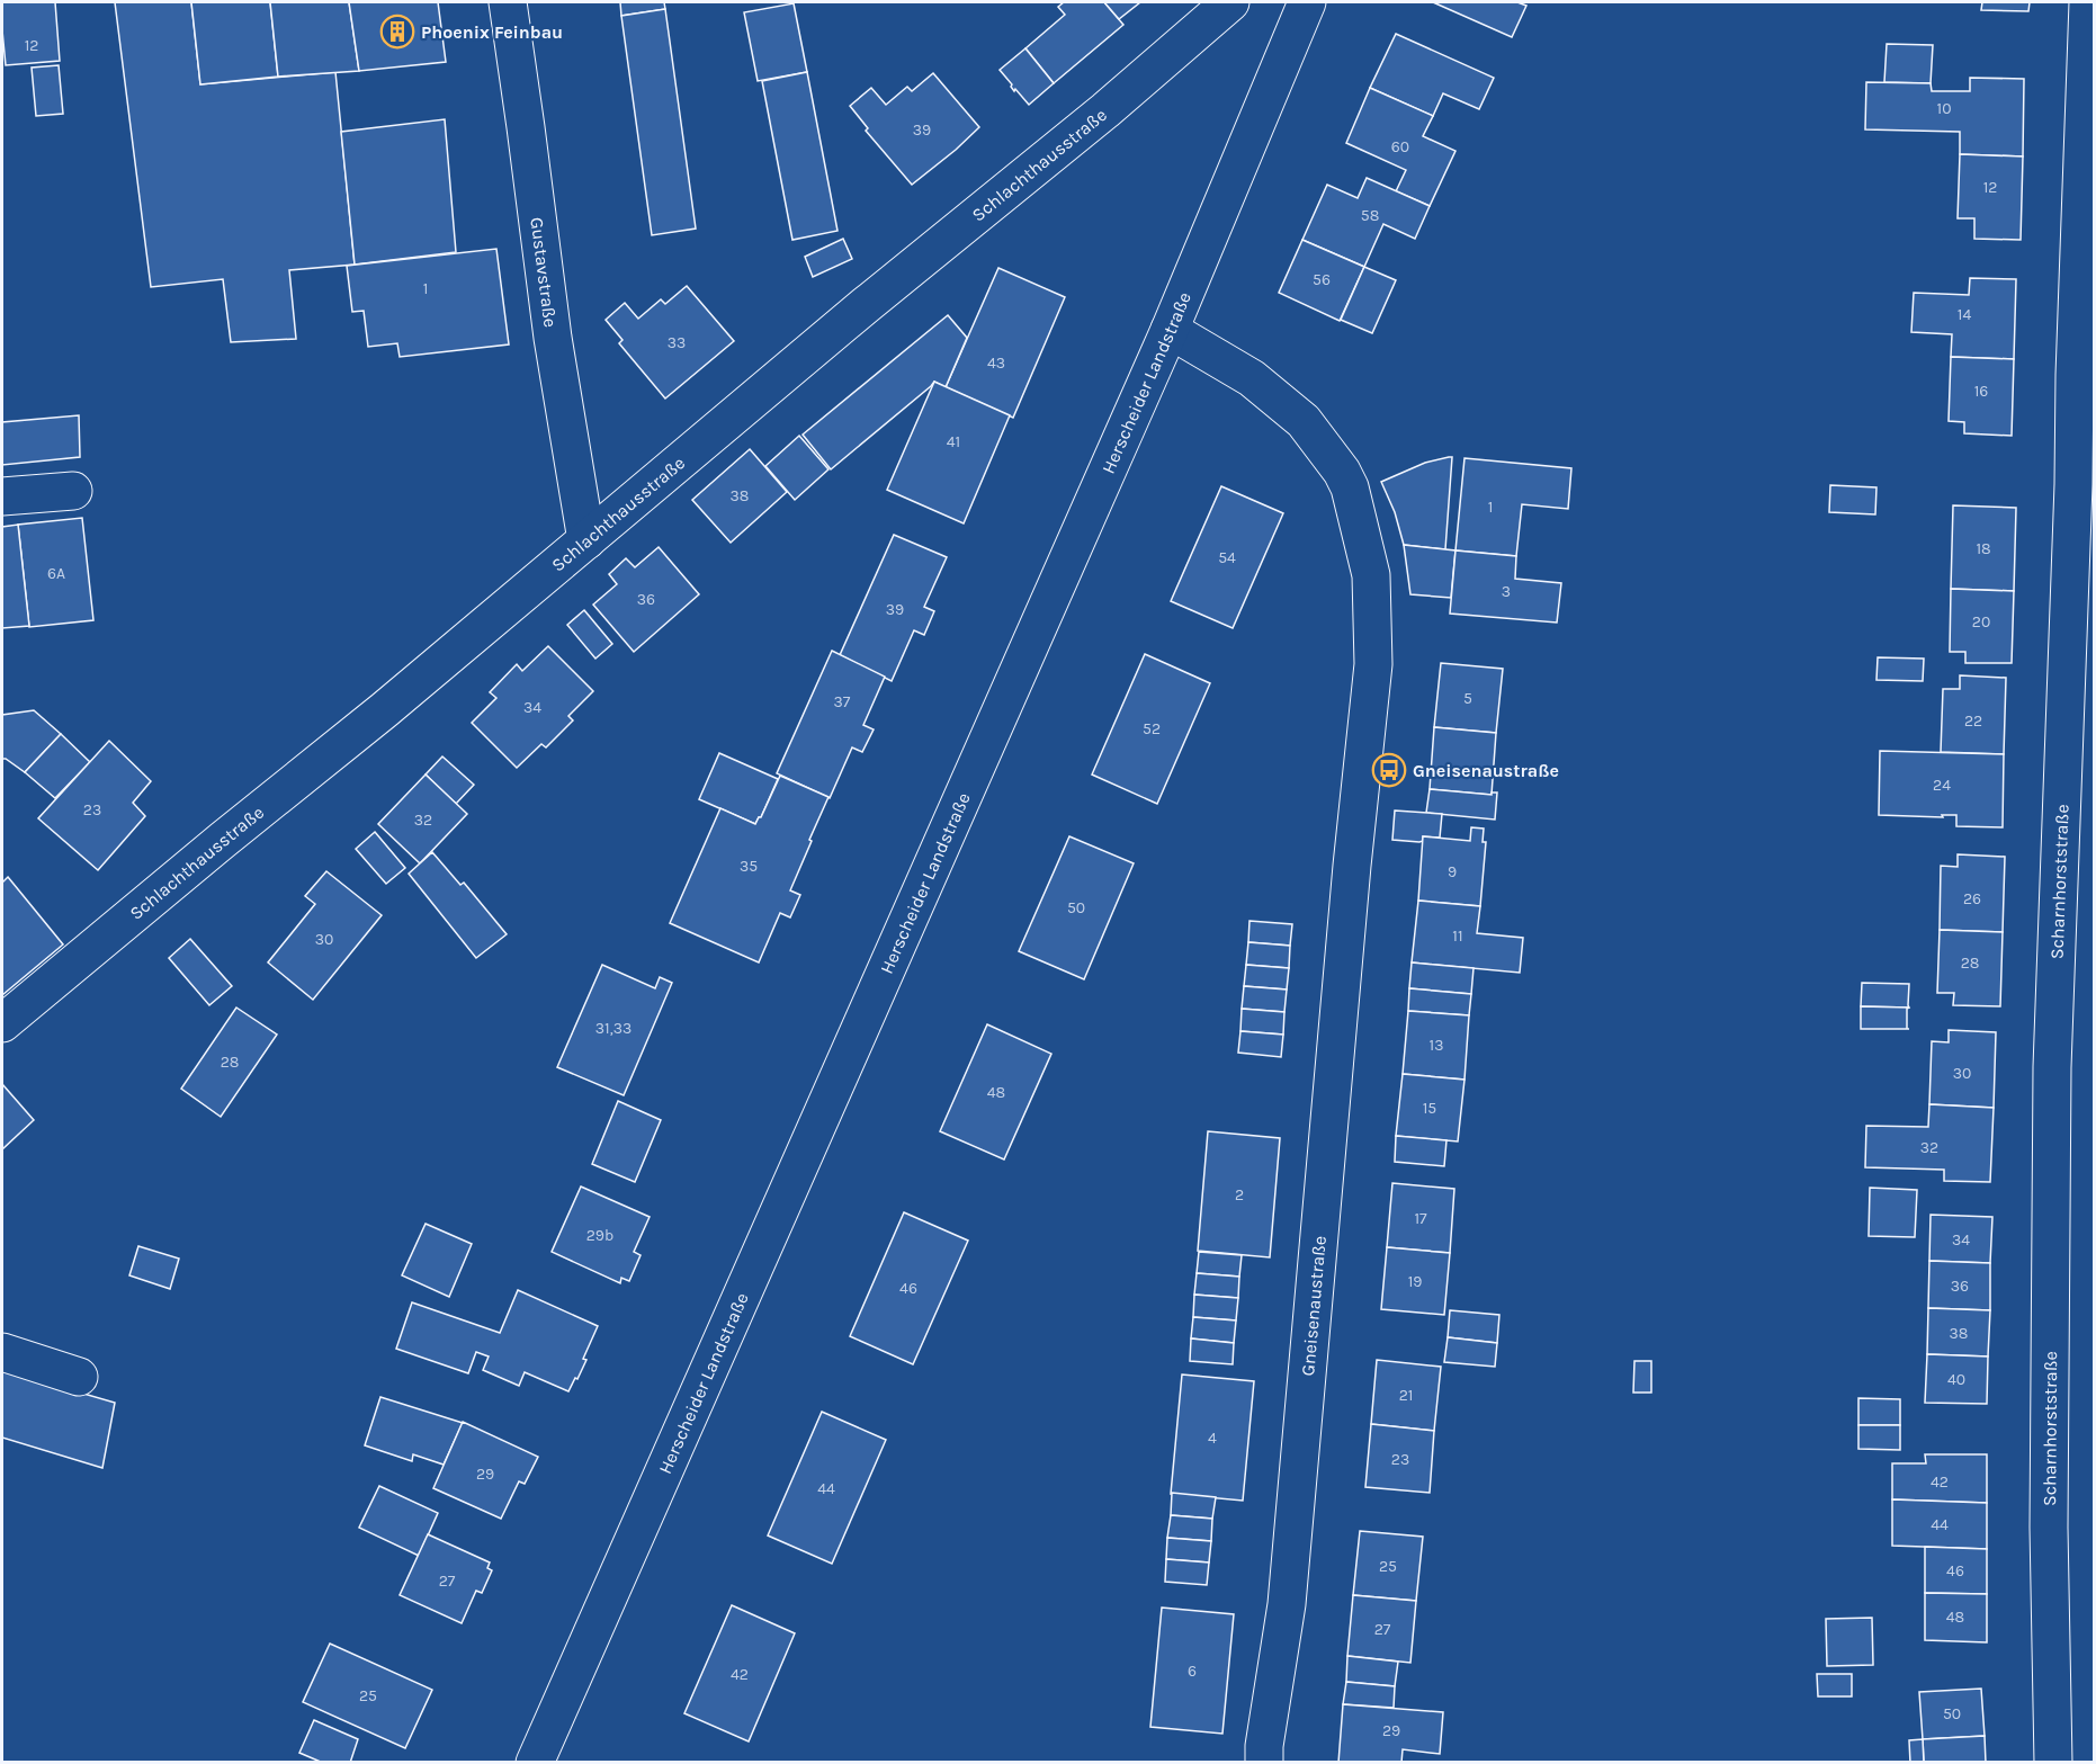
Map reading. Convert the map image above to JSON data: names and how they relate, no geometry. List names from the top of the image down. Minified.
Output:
{"streets":{"street":["Schlachthausstraße","Gustavstraße","Herscheider Landstraße","Scharnhorststraße","Gneisenaustraße"]},"crossings":[["Schlachthausstraße","Gustavstraße"],["Herscheider Landstraße","Gneisenaustraße"]],"places":{"building":["Phoenix Feinbau"],"bus stop":["Gneisenaustraße"]},"house_numbers":["12","10","39","60","12","58","56","1","14","33","43","16","41","38","1","18","54","6A","3","36","39","20","5","37","34","22","52","24","23","32","35","9","26","50","11","30","28","31,33","13","28","30","48","15","32","2","17","29b","34","19","36","46","38","40","21","4","23","29","42","44","44","25","46","27","48","27","6","42","25","50","29"]}
